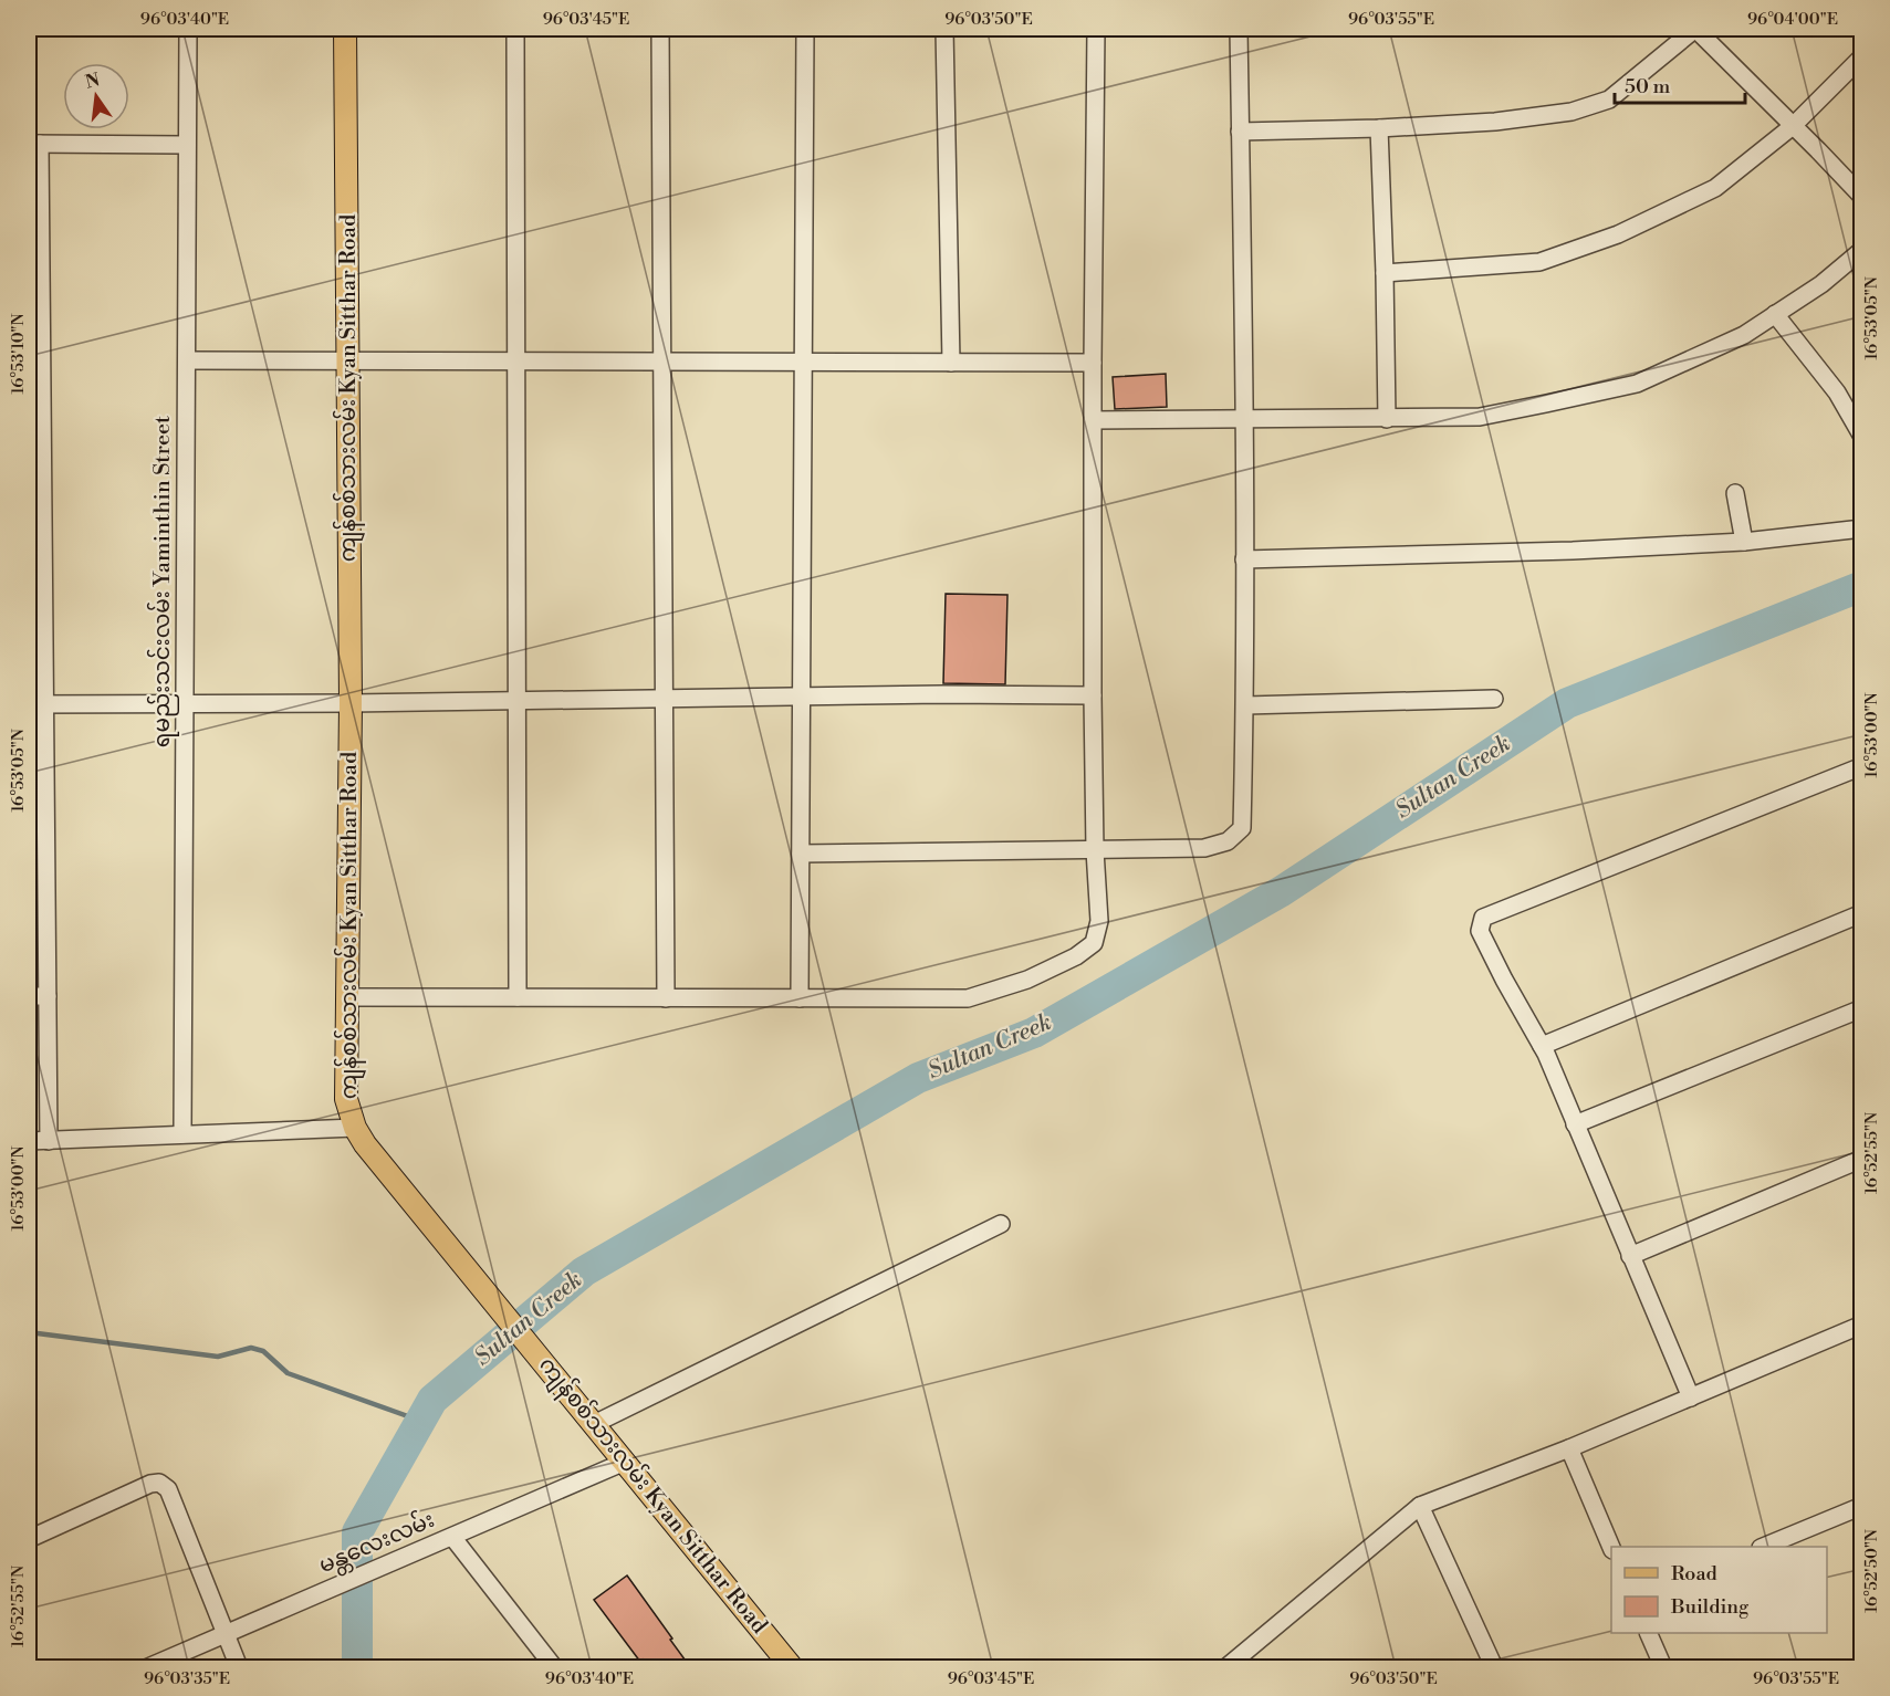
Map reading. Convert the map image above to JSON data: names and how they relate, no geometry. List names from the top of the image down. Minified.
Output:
{"streets":{"main road":["ကျန်စစ်သားလမ်း Kyan Sitthar Road"],"street":["ရမည်းသင်းလမ်း Yaminthin Street","မန္တလေးလမ်း"]},"crossings":[["ကျန်စစ်သားလမ်း Kyan Sitthar Road","မန္တလေးလမ်း"]],"water":["Sultan Creek"],"legend":["Road","Building"],"scale_bar":"50 m","north":"top","coordinates":["96°03'40\"E","96°03'45\"E","96°03'50\"E","96°03'55\"E","96°04'00\"E","16°53'05\"N","16°53'10\"N","16°53'00\"N","16°52'55\"N","16°52'50\"N","96°03'35\"E"]}
